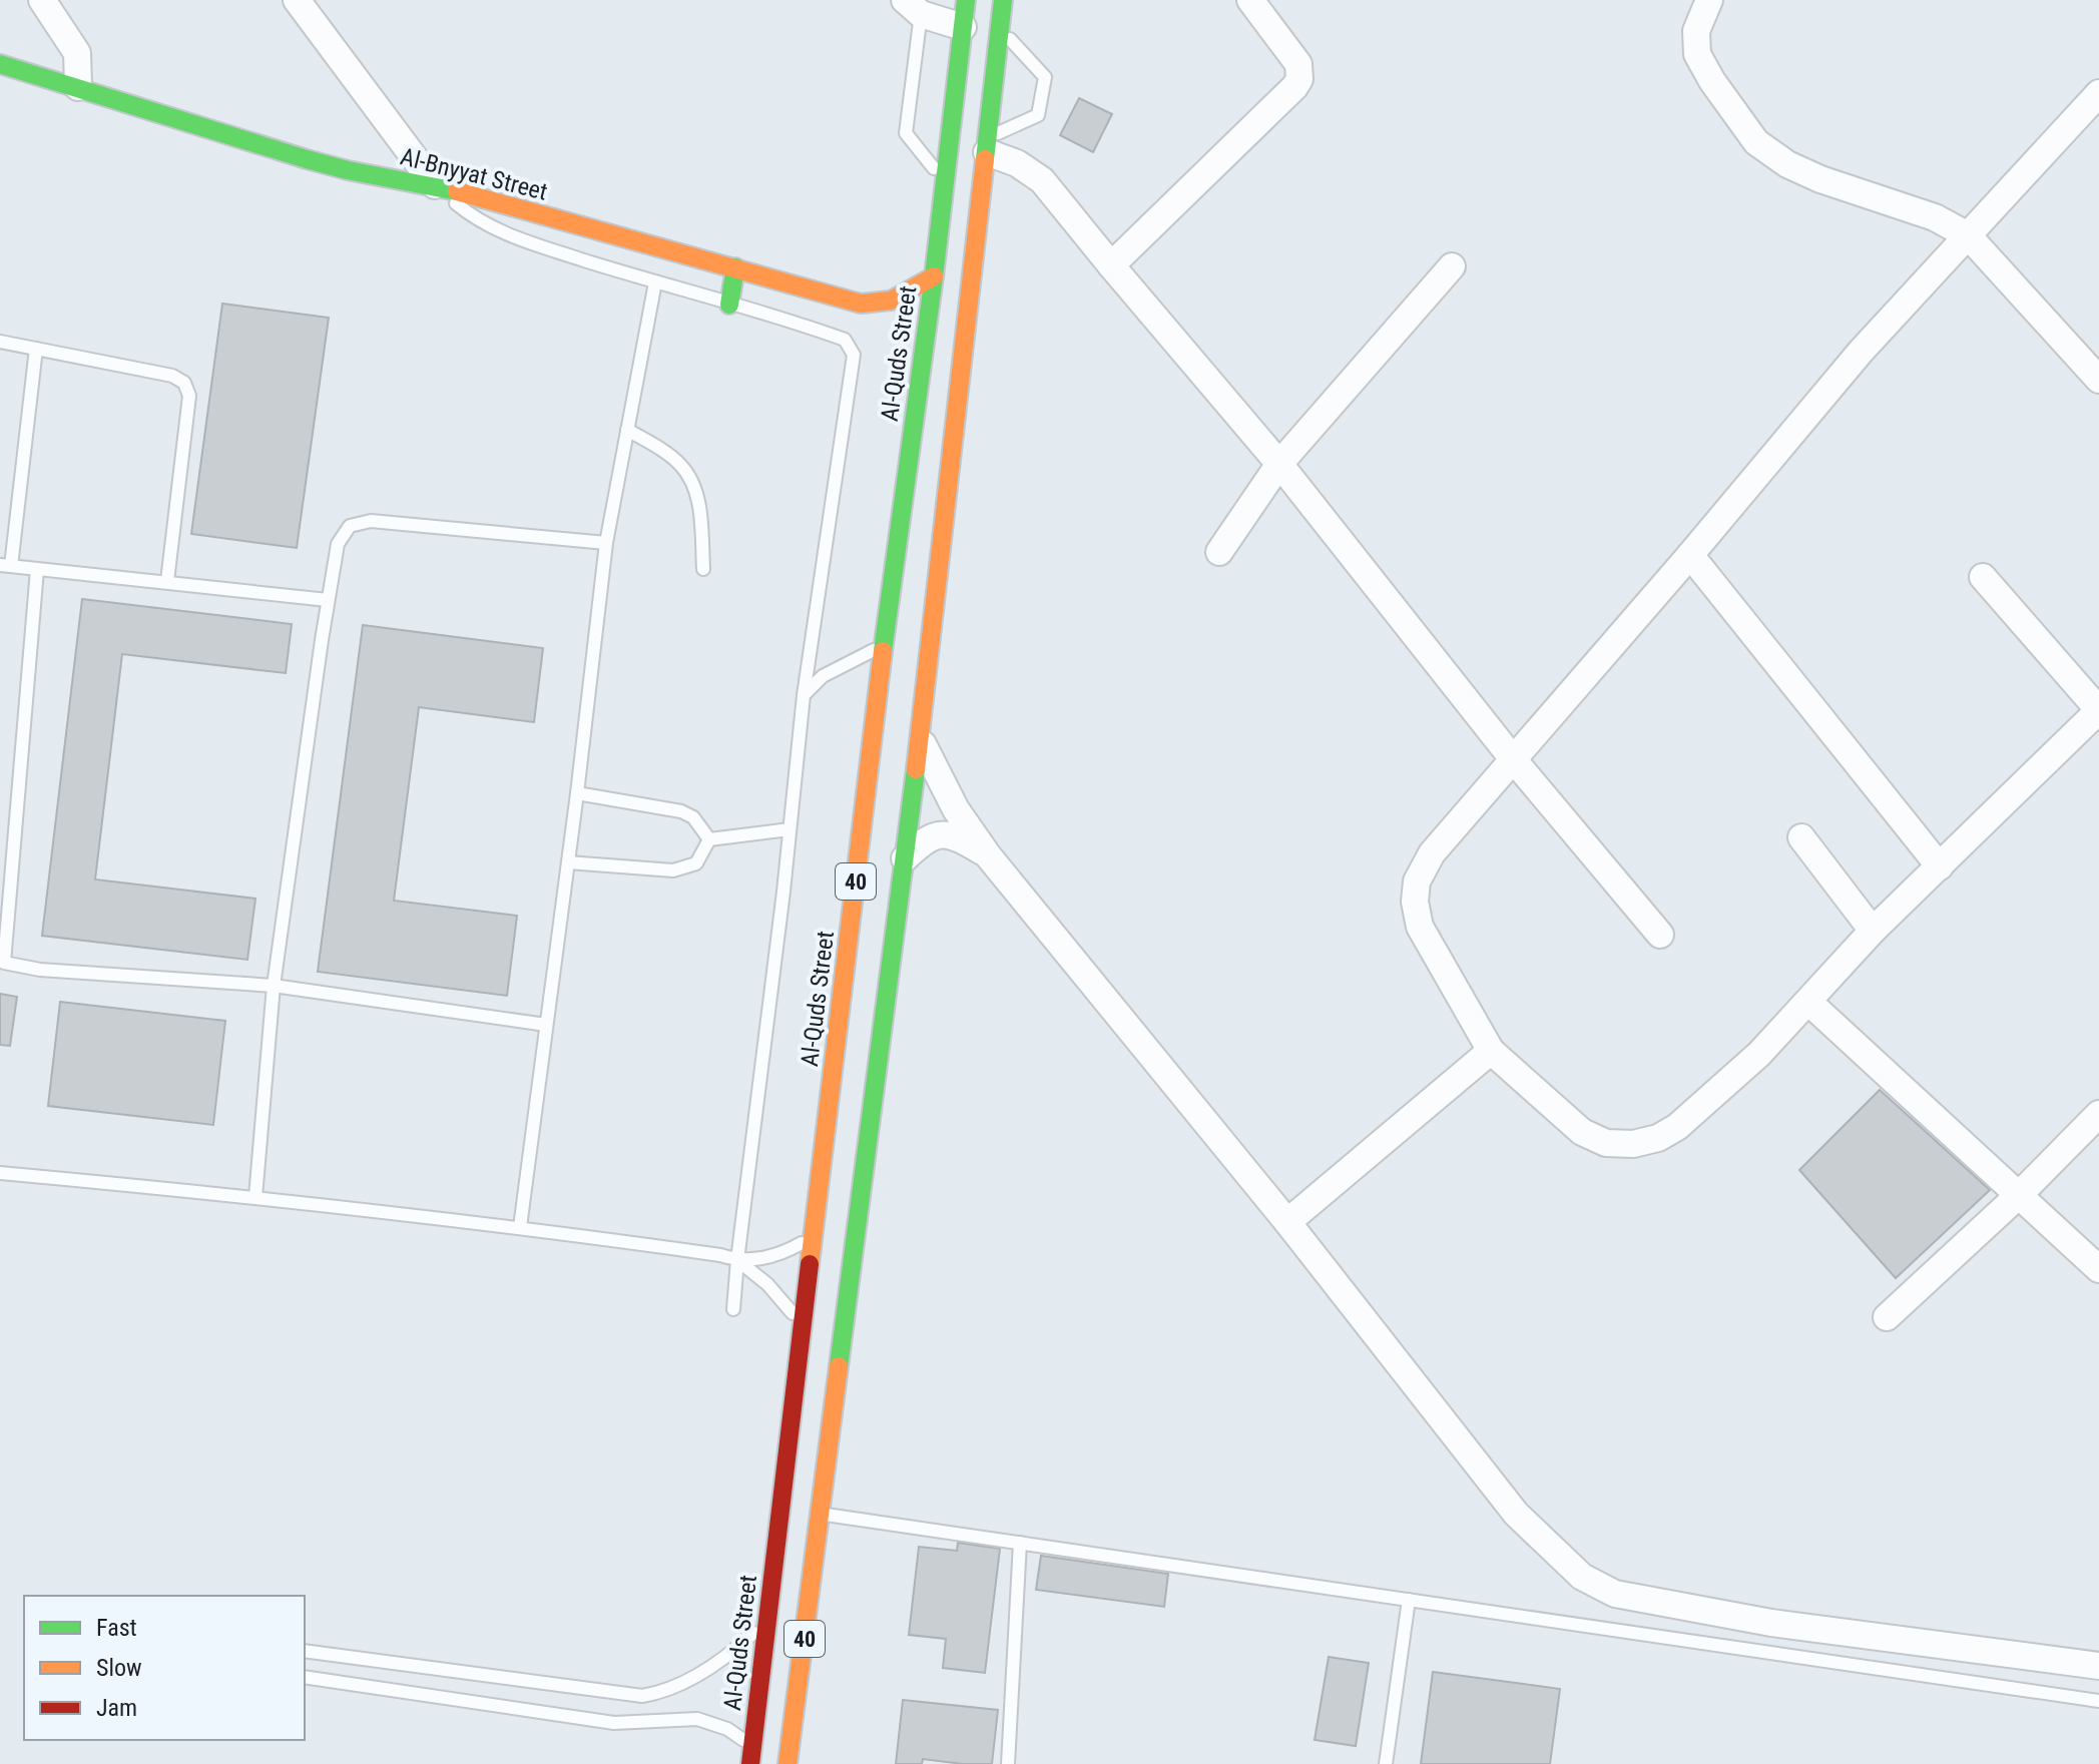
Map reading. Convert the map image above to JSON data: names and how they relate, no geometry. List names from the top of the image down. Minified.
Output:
{"streets":{"main road":["Al-Bnyyat Street","Al-Quds Street","40"]},"crossings":[["Al-Bnyyat Street","Al-Quds Street"]],"legend":["Fast","Slow","Jam"]}
